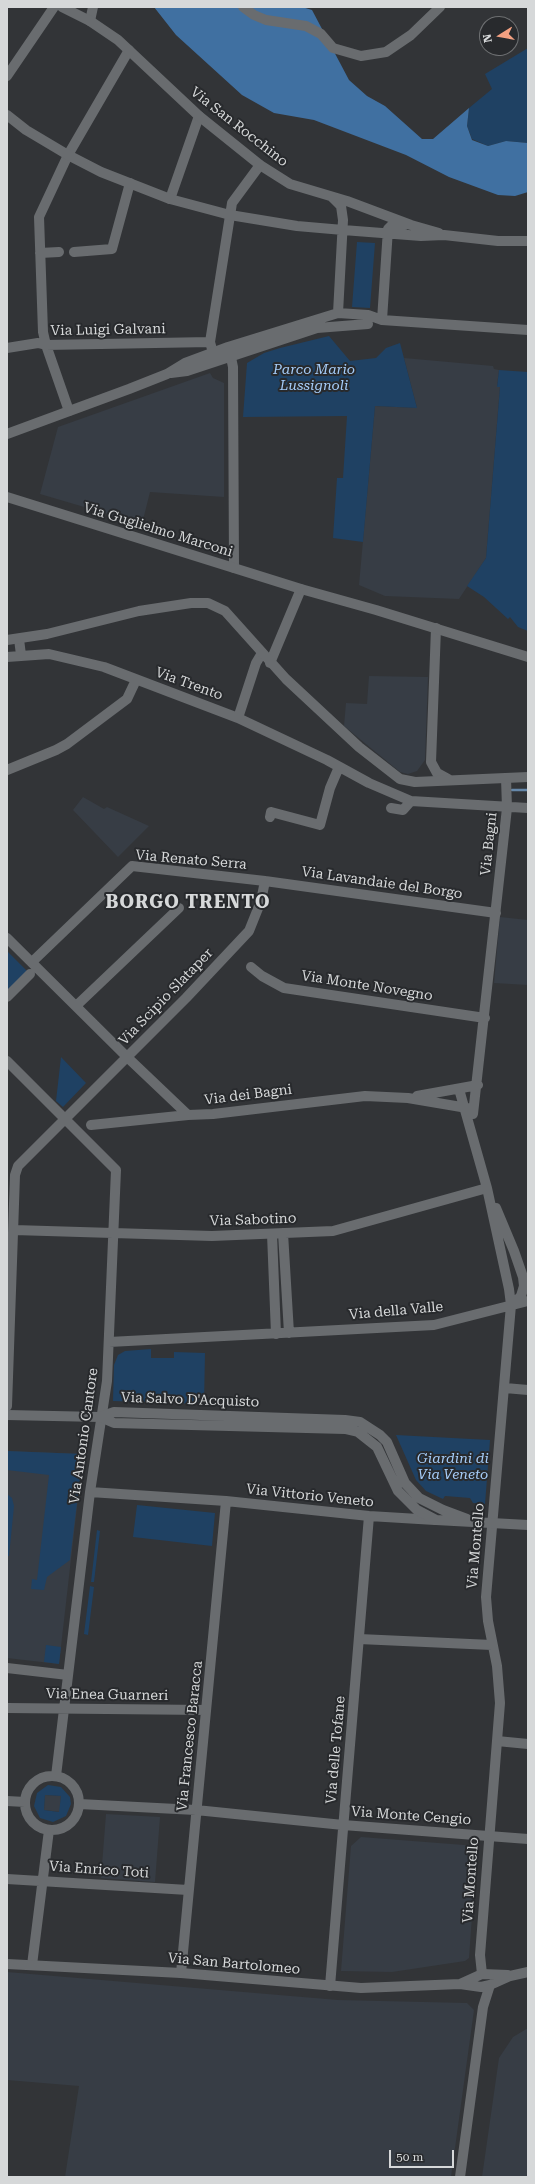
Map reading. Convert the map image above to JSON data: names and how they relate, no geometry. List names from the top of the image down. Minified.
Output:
{"streets":{"street":["Via San Rocchino","Via Luigi Galvani","Via Guglielmo Marconi","Via Trento","Via Bagni","Via Renato Serra","Via Lavandaie del Borgo","Via Monte Novegno","Via Scipio Slataper","Via dei Bagni","Via Sabotino","Via della Valle","Via Salvo D'Acquisto","Via Antonio Cantore","Via Vittorio Veneto","Via Montello","Via Enea Guarneri","Via Francesco Baracca","Via delle Tofane","Via Monte Cengio","Via Enrico Toti","Via San Bartolomeo"]},"crossings":[["Via Trento","Via Bagni"],["Via Bagni","Via Lavandaie del Borgo"],["Via Renato Serra","Via Lavandaie del Borgo"],["Via Renato Serra","Via Scipio Slataper"],["Via Lavandaie del Borgo","Via Scipio Slataper"],["Via Scipio Slataper","Via Sabotino"],["Via Scipio Slataper","Via Antonio Cantore"],["Via Sabotino","Via Antonio Cantore"],["Via della Valle","Via Antonio Cantore"],["Via della Valle","Via Montello"],["Via Salvo D'Acquisto","Via Antonio Cantore"],["Via Salvo D'Acquisto","Via Vittorio Veneto"],["Via Antonio Cantore","Via Vittorio Veneto"],["Via Antonio Cantore","Via Enea Guarneri"],["Via Antonio Cantore","Via Monte Cengio"],["Via Vittorio Veneto","Via Montello"],["Via Vittorio Veneto","Via Francesco Baracca"],["Via Vittorio Veneto","Via delle Tofane"],["Via Montello","Via Monte Cengio"],["Via Montello","Via San Bartolomeo"],["Via Enea Guarneri","Via Francesco Baracca"],["Via Francesco Baracca","Via Monte Cengio"],["Via Francesco Baracca","Via Enrico Toti"],["Via Francesco Baracca","Via San Bartolomeo"],["Via delle Tofane","Via Monte Cengio"],["Via delle Tofane","Via San Bartolomeo"]],"districts":["BORGO TRENTO"],"parks":["Parco Mario Lussignoli","Giardini di Via Veneto"],"scale_bar":"50 m","north":"left"}
